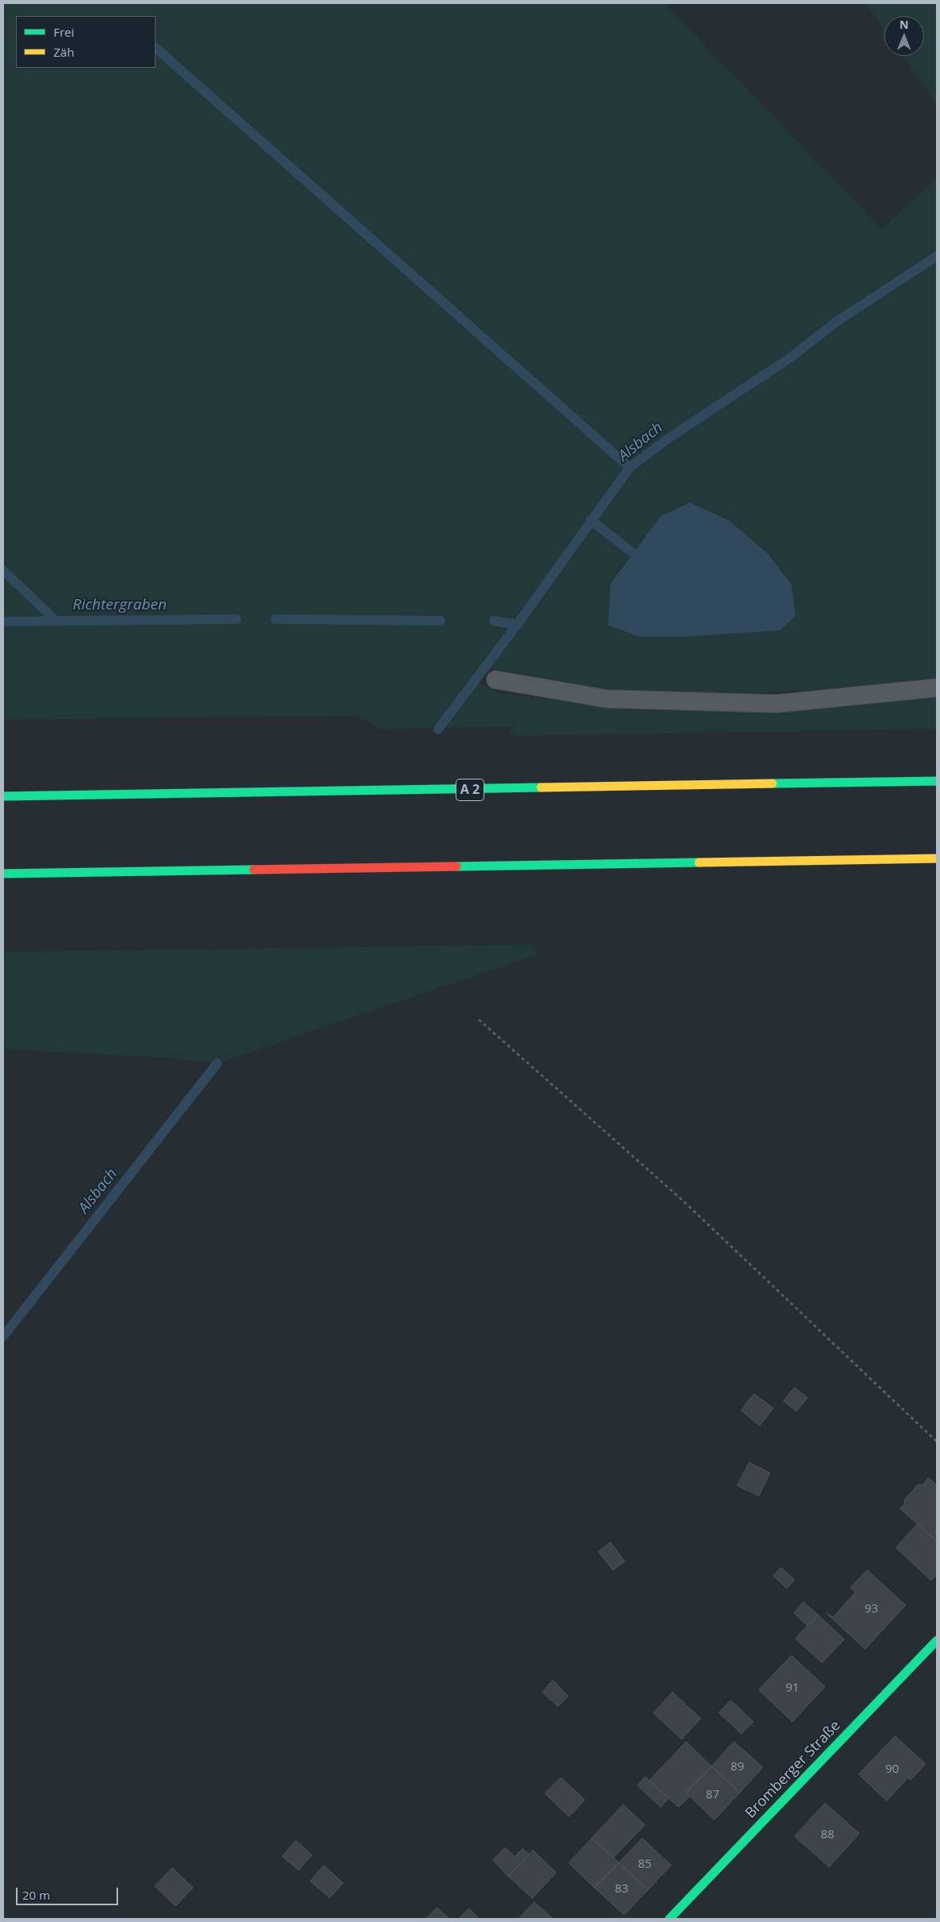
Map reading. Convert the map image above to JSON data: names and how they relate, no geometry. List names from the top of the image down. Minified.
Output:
{"streets":{"main road":["A 2","Bromberger Straße"]},"water":["Alsbach","Richtergraben"],"house_numbers":["93","91","89","90","87","88","85","83"],"legend":["Frei","Zäh"],"scale_bar":"20 m","north":"top"}
